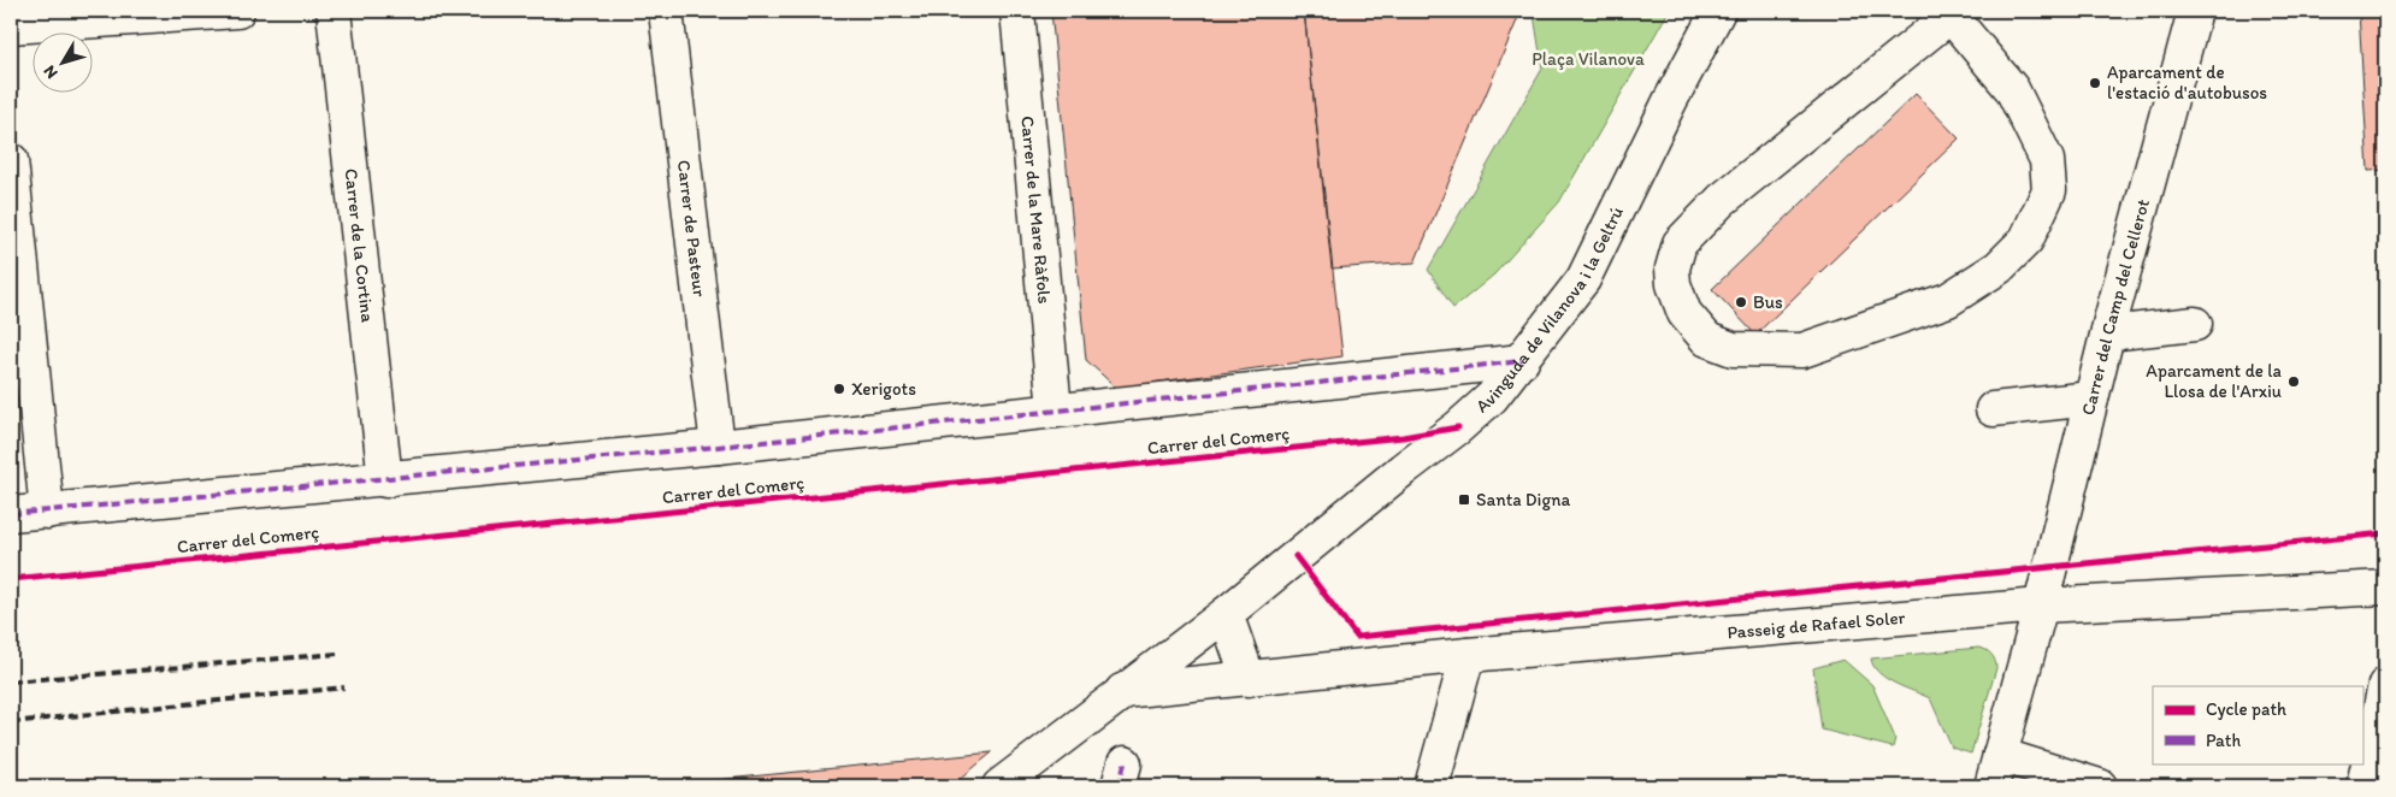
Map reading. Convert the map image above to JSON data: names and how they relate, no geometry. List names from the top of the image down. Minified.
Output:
{"streets":{"street":["Carrer de la Mare Ràfols","Carrer de Pasteur","Carrer de la Cortina","Avinguda de Vilanova i la Geltrú","Carrer del Camp del Cellerot","Passeig de Rafael Soler"],"cycle path":["Carrer del Comerç"]},"crossings":[["Avinguda de Vilanova i la Geltrú","Passeig de Rafael Soler"],["Carrer del Camp del Cellerot","Passeig de Rafael Soler"]],"parks":["Plaça Vilanova"],"places":{"other":["Aparcament de l'estació d'autobusos","Bus","Aparcament de la Llosa de l'Arxiu","Xerigots"],"transit":["Santa Digna"]},"legend":["Cycle path","Path"],"north":"bottom left"}
